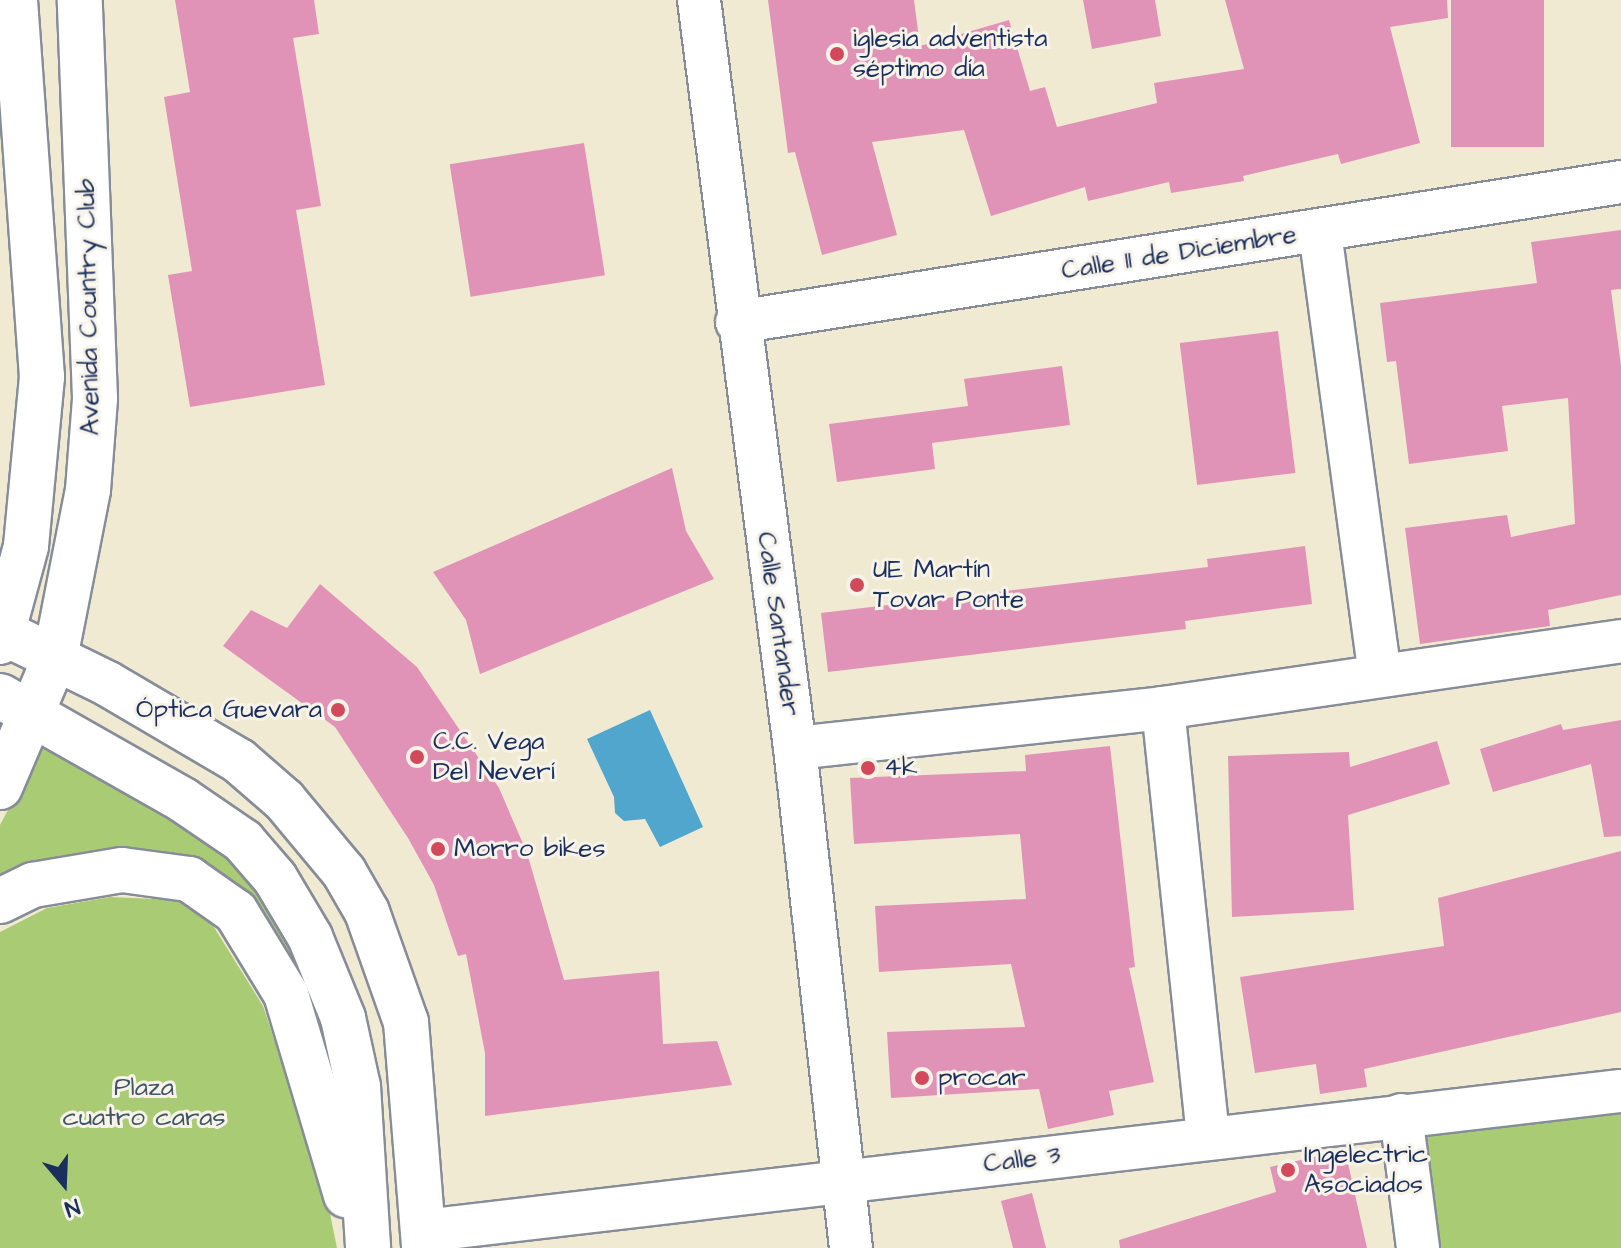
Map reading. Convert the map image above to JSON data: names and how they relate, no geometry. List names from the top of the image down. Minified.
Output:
{"streets":{"street":["Calle 11 de Diciembre","Avenida Country Club","Calle Santander","Calle 3"]},"crossings":[["Calle 11 de Diciembre","Calle Santander"],["Calle Santander","Calle 3"]],"parks":["Plaza cuatro caras"],"places":["iglesia adventista séptimo día","UE Martín Tovar Ponte","Óptica Guevara","C.C. Vega Del Neverí","4k","Morro bikes","procar","Ingelectric Asociados"],"north":"bottom"}
